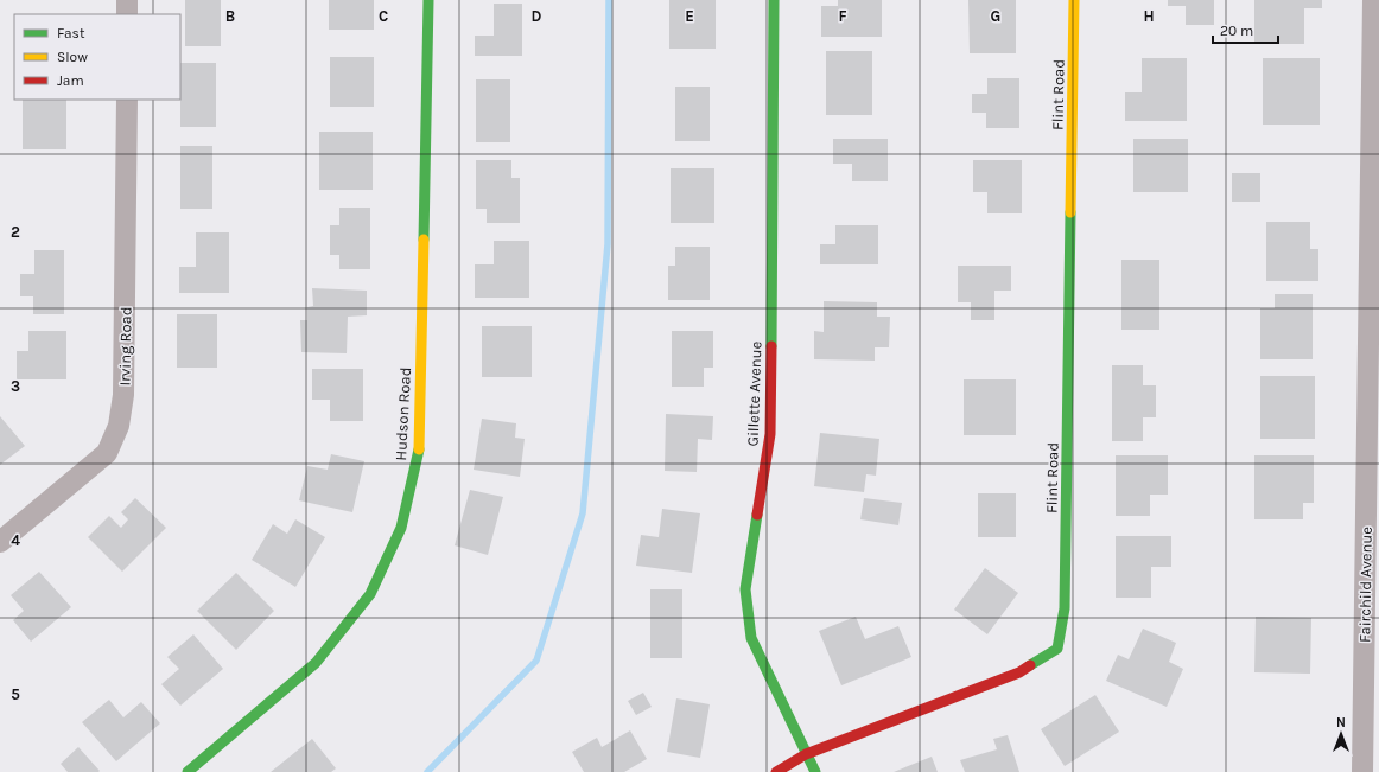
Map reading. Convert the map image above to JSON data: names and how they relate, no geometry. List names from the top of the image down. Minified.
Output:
{"streets":{"street":["Flint Road","Irving Road","Gillette Avenue","Hudson Road","Fairchild Avenue"]},"crossings":[["Flint Road","Gillette Avenue"]],"legend":["Fast","Slow","Jam"],"scale_bar":"20 m","north":"top","grid":{"columns":["B","C","D","E","F","G","H"],"rows":["2","3","4","5"]}}
